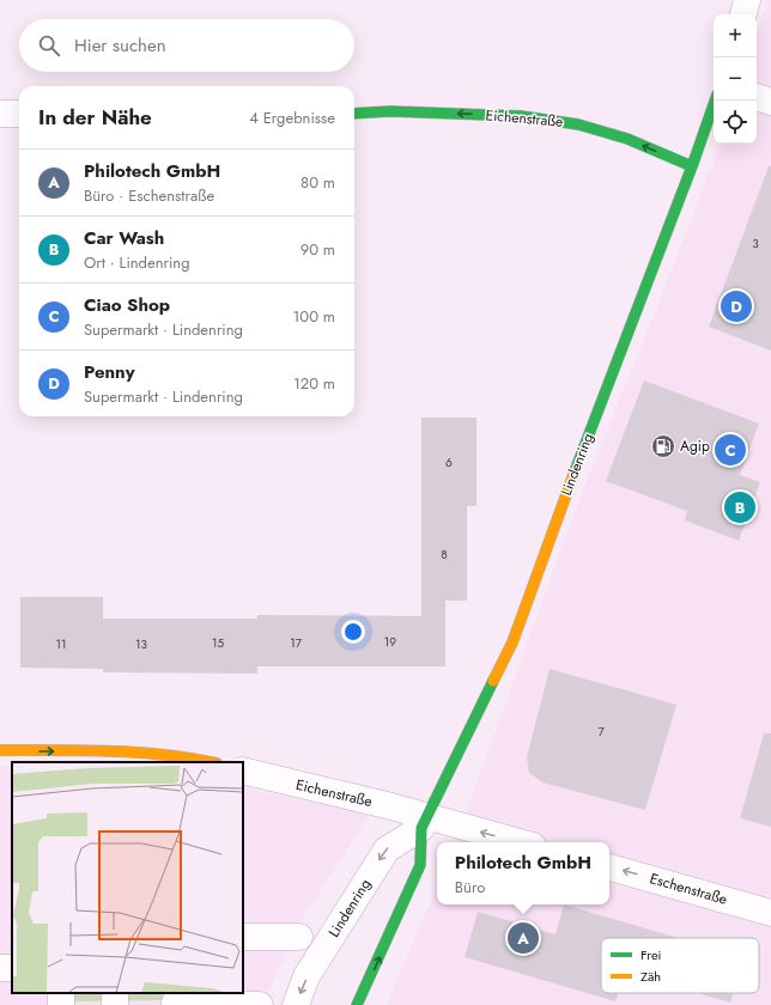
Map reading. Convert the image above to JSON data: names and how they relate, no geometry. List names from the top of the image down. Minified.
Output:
{"streets":{"street":["Eichenstraße","Lindenring","Eschenstraße"]},"crossings":[["Eichenstraße","Lindenring"]],"one_way":["Eichenstraße","Eschenstraße"],"places":{"fuel station":["Agip"]},"house_numbers":["3","6","8","19","15","17","11","13","7"],"legend":["Frei","Zäh"],"page":{"map_buttons":["+","−"],"search":"Hier suchen","heading":["In der Nähe","4 Ergebnisse"],"list":[{"mark":"A","name":"Philotech GmbH","note":"Büro · Eschenstraße","value":"80 m"},{"mark":"B","name":"Car Wash","note":"Ort · Lindenring","value":"90 m"},{"mark":"C","name":"Ciao Shop","note":"Supermarkt · Lindenring","value":"100 m"},{"mark":"D","name":"Penny","note":"Supermarkt · Lindenring","value":"120 m"}],"pins":["D","C","B","A"],"popup":["Philotech GmbH","Büro"]}}
